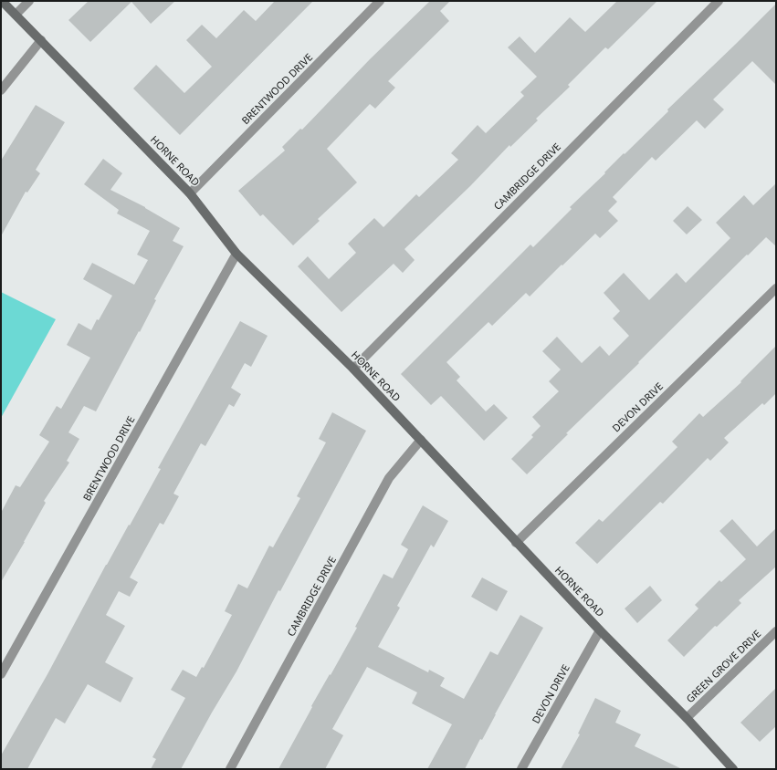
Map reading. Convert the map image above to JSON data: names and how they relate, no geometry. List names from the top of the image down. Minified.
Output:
{"streets":{"main road":["HORNE ROAD"],"street":["BRENTWOOD DRIVE","CAMBRIDGE DRIVE","DEVON DRIVE","GREEN GROVE DRIVE"]},"crossings":[["BRENTWOOD DRIVE","HORNE ROAD"],["HORNE ROAD","CAMBRIDGE DRIVE"],["HORNE ROAD","DEVON DRIVE"],["HORNE ROAD","GREEN GROVE DRIVE"]]}
